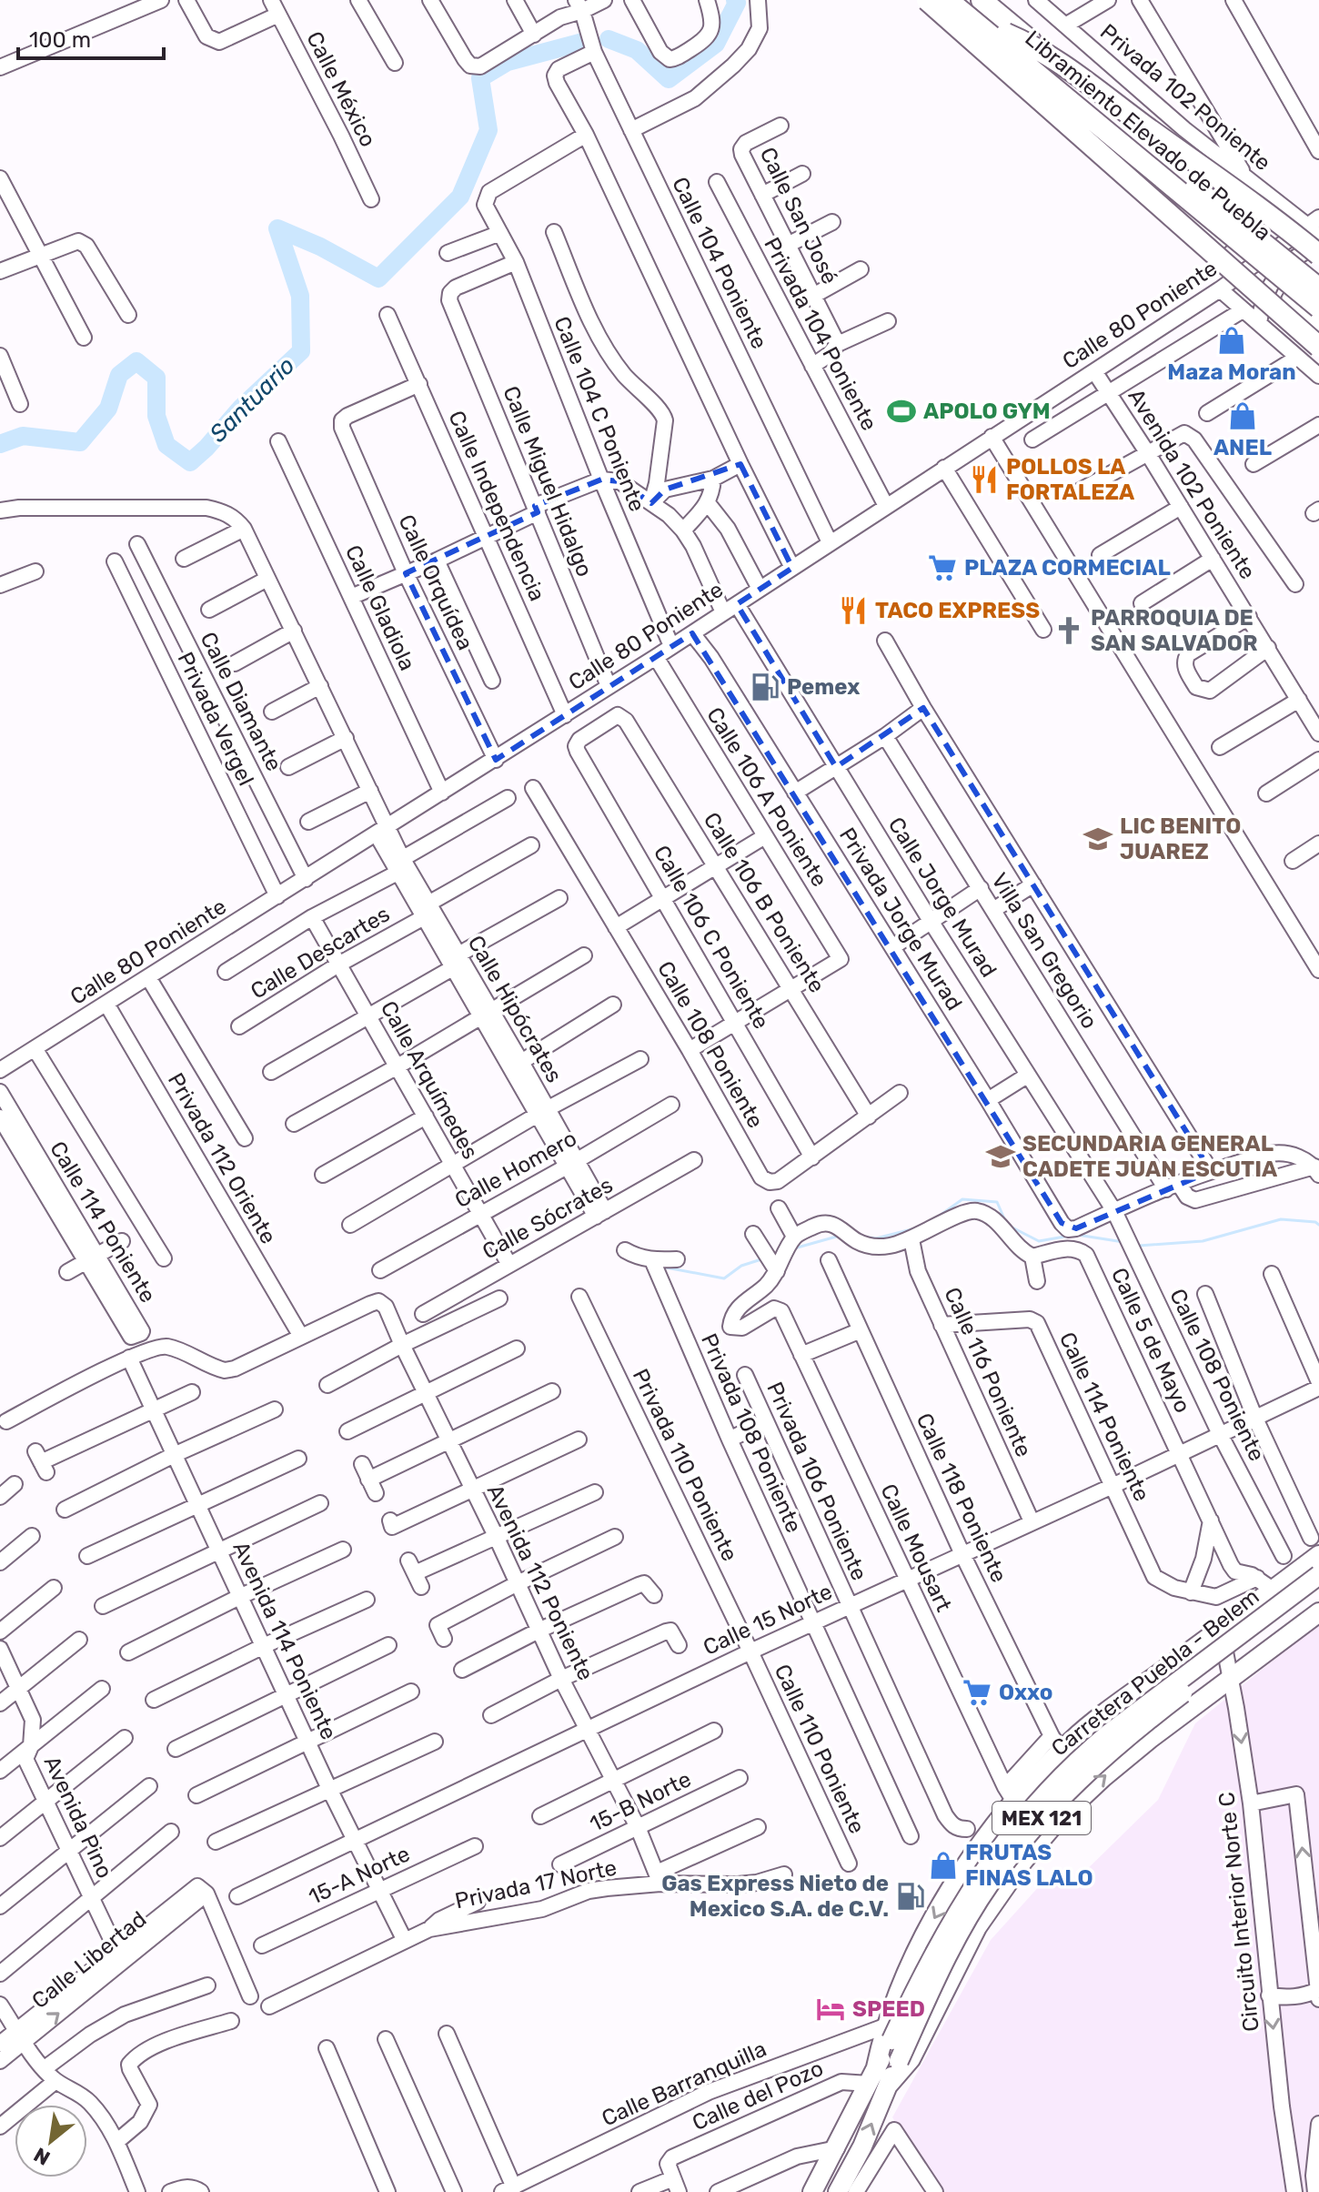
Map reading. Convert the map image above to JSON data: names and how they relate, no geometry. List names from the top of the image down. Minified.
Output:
{"streets":{"highway":["Libramiento Elevado de Puebla"],"main road":["Carretera Puebla - Belem","MEX 121"],"street":["Calle México","Privada 102 Poniente","Calle San José","Calle 104 Poniente","Calle 80 Poniente","Privada 104 Poniente","Calle 104 C Poniente","Calle Miguel Hidalgo","Avenida 102 Poniente","Calle Independencia","Calle Orquídea","Calle Gladiola","Calle Diamante","Privada Vergel","Calle 106 A Poniente","Calle Jorge Murad","Calle 106 B Poniente","Privada Jorge Murad","Calle 106 C Poniente","Villa San Gregorio","Calle Descartes","Calle Hipócrates","Calle 108 Poniente","Calle Arquímedes","Privada 112 Oriente","Calle Homero","Calle Sócrates","Calle 114 Poniente","Calle 5 de Mayo","Calle 116 Poniente","Privada 108 Poniente","Privada 110 Poniente","Privada 106 Poniente","Calle 118 Poniente","Calle Mousart","Avenida 112 Poniente","Calle 15 Norte","Avenida 114 Poniente","Calle 110 Poniente","15-B Norte","Avenida Pino","15-A Norte","Privada 17 Norte","Circuito Interior Norte C","Calle Libertad","Calle Barranquilla","Calle del Pozo"]},"crossings":[["Privada 102 Poniente","Calle 80 Poniente"],["Calle 104 Poniente","Calle 80 Poniente"],["Calle 80 Poniente","Privada 104 Poniente"],["Calle 80 Poniente","Calle 104 C Poniente"],["Calle 80 Poniente","Calle Miguel Hidalgo"],["Calle 80 Poniente","Avenida 102 Poniente"],["Calle 80 Poniente","Calle Independencia"],["Calle 80 Poniente","Calle Orquídea"],["Calle 80 Poniente","Calle Gladiola"],["Calle 80 Poniente","Calle Diamante"],["Calle 80 Poniente","Privada Vergel"],["Calle 80 Poniente","Calle 106 A Poniente"],["Calle 80 Poniente","Calle Jorge Murad"],["Calle 80 Poniente","Privada Jorge Murad"],["Calle 80 Poniente","Calle Hipócrates"],["Calle 80 Poniente","Privada 112 Oriente"],["Calle 104 C Poniente","Calle Miguel Hidalgo"],["Calle Independencia","Calle Orquídea"],["Calle 106 A Poniente","Calle 106 B Poniente"],["Calle Jorge Murad","Privada Jorge Murad"],["Calle Jorge Murad","Calle 108 Poniente"],["Calle 106 B Poniente","Calle 106 C Poniente"],["Privada Jorge Murad","Calle 108 Poniente"],["Calle 106 C Poniente","Calle 108 Poniente"],["Calle Descartes","Calle Hipócrates"],["Calle Descartes","Calle Arquímedes"],["Calle Hipócrates","Calle Homero"],["Calle Hipócrates","Calle Sócrates"],["Calle 108 Poniente","Calle 15 Norte"],["Calle Arquímedes","Calle Homero"],["Calle Arquímedes","Calle Sócrates"],["Privada 112 Oriente","Avenida 112 Poniente"],["Calle 114 Poniente","Calle 116 Poniente"],["Calle 114 Poniente","Calle 15 Norte"],["Calle 5 de Mayo","Calle 15 Norte"],["Calle 116 Poniente","Calle 15 Norte"],["Privada 108 Poniente","Calle 15 Norte"],["Privada 110 Poniente","Calle 15 Norte"],["Privada 110 Poniente","Calle 110 Poniente"],["Privada 106 Poniente","Calle 15 Norte"],["Calle 118 Poniente","Calle 15 Norte"],["Calle Mousart","Calle 15 Norte"],["Avenida 112 Poniente","Calle 15 Norte"],["Avenida 112 Poniente","15-B Norte"],["Avenida 112 Poniente","Privada 17 Norte"],["Calle 15 Norte","Avenida 114 Poniente"],["Calle 15 Norte","Calle 110 Poniente"],["Avenida 114 Poniente","15-A Norte"],["Avenida 114 Poniente","Privada 17 Norte"],["Carretera Puebla - Belem","Calle Barranquilla"],["Carretera Puebla - Belem","Calle del Pozo"],["Avenida Pino","Calle Libertad"]],"one_way":["Circuito Interior Norte C"],"water":["Santuario"],"places":{"shop":["Maza Moran","ANEL","FRUTAS FINAS LALO"],"sports":["APOLO GYM"],"restaurant":["POLLOS LA FORTALEZA","TACO EXPRESS"],"supermarket":["PLAZA CORMECIAL","Oxxo"],"church":["PARROQUIA DE SAN SALVADOR"],"fuel station":["Pemex","Gas Express Nieto de Mexico S.A. de C.V."],"school or university":["LIC BENITO JUAREZ","SECUNDARIA GENERAL CADETE JUAN ESCUTIA"],"hotel":["SPEED"]},"scale_bar":"100 m","north":"bottom left"}
